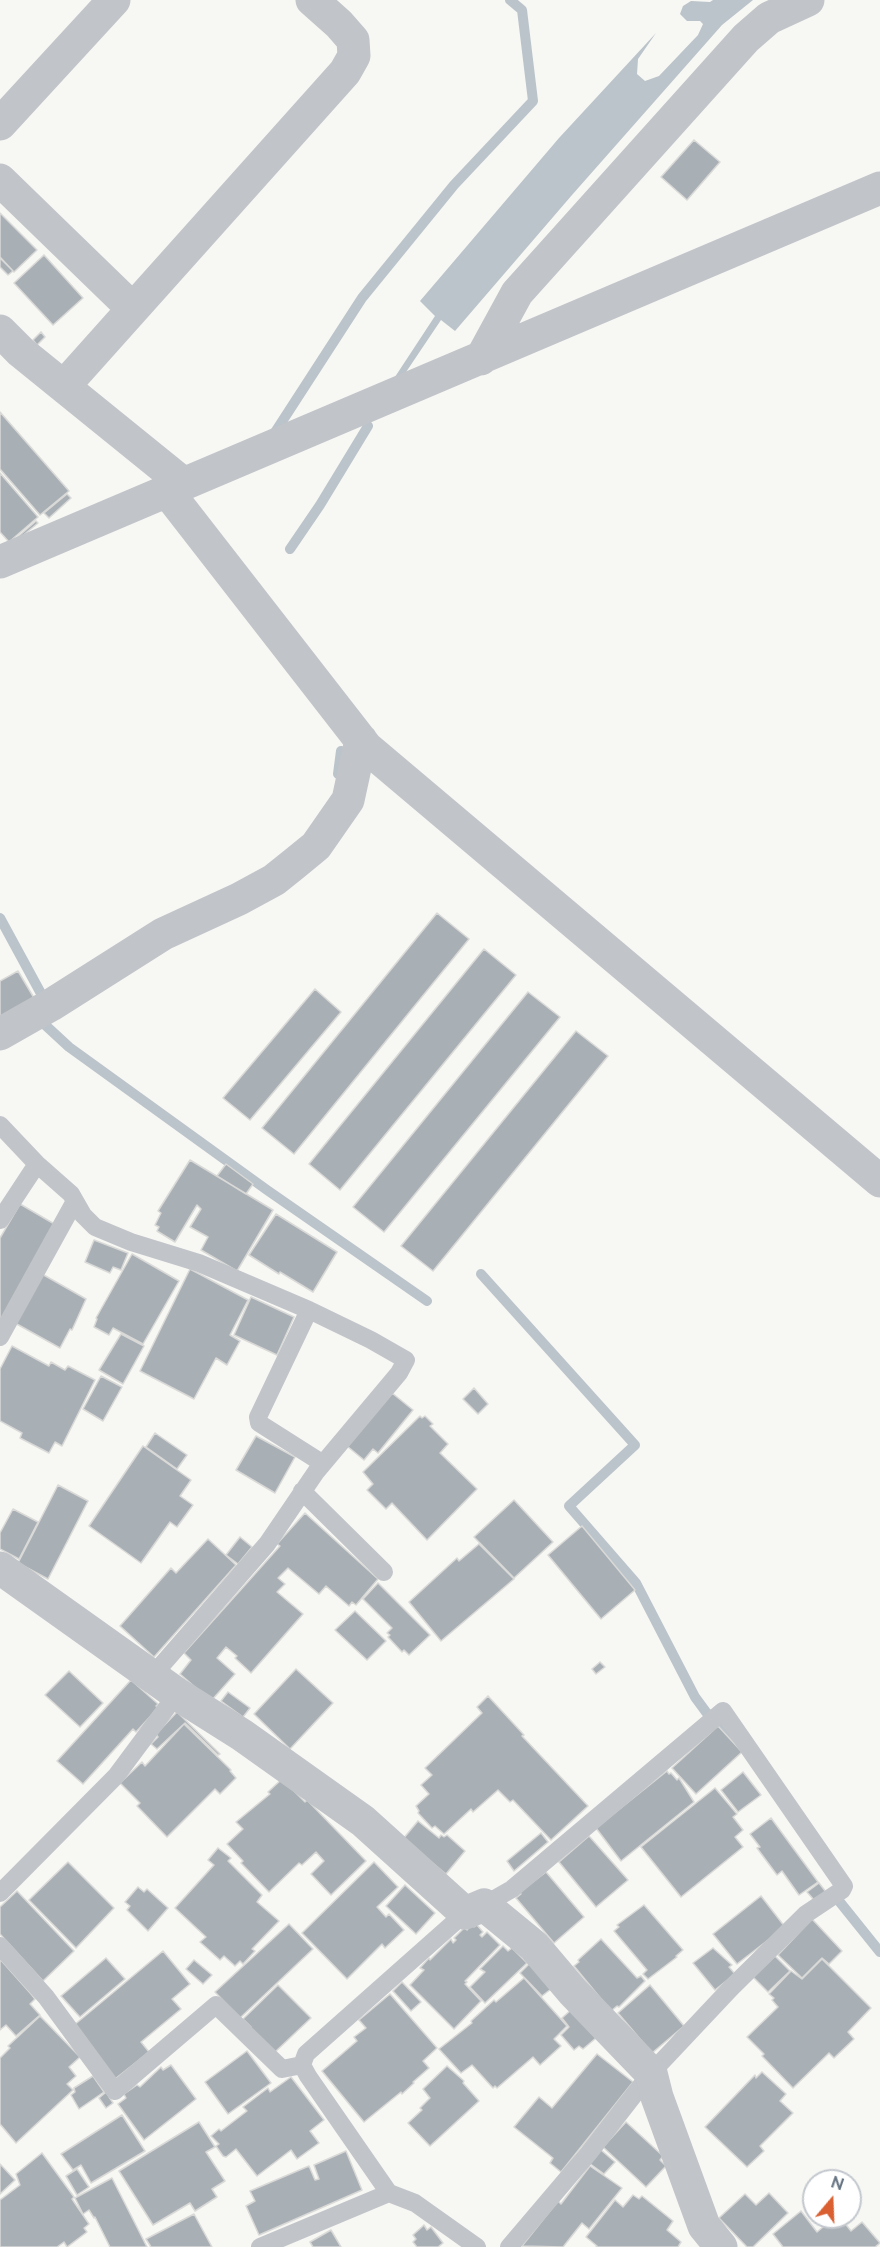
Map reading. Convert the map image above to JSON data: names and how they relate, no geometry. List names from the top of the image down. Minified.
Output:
{"north":"top"}
